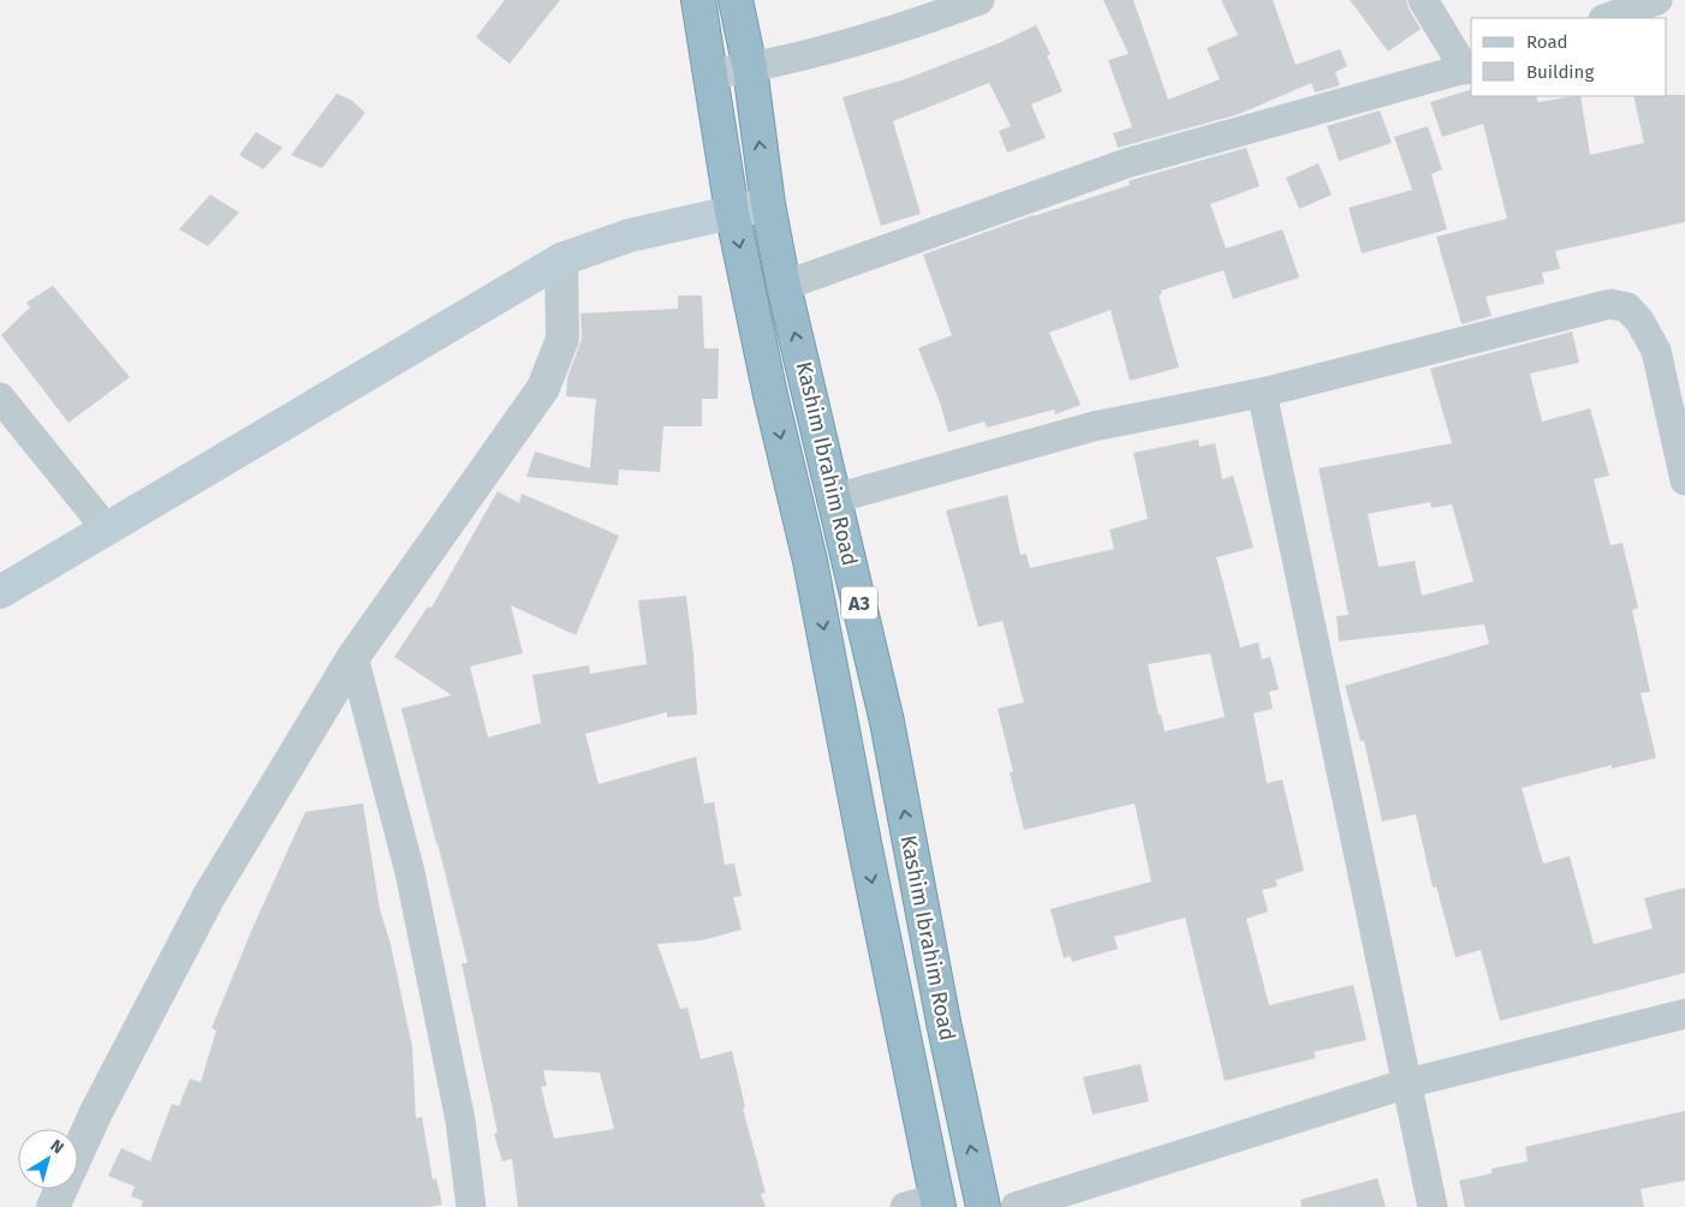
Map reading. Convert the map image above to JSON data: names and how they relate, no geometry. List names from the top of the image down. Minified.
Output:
{"streets":{"highway":["Kashim Ibrahim Road","A3"]},"legend":["Road","Building"],"north":"top right"}
